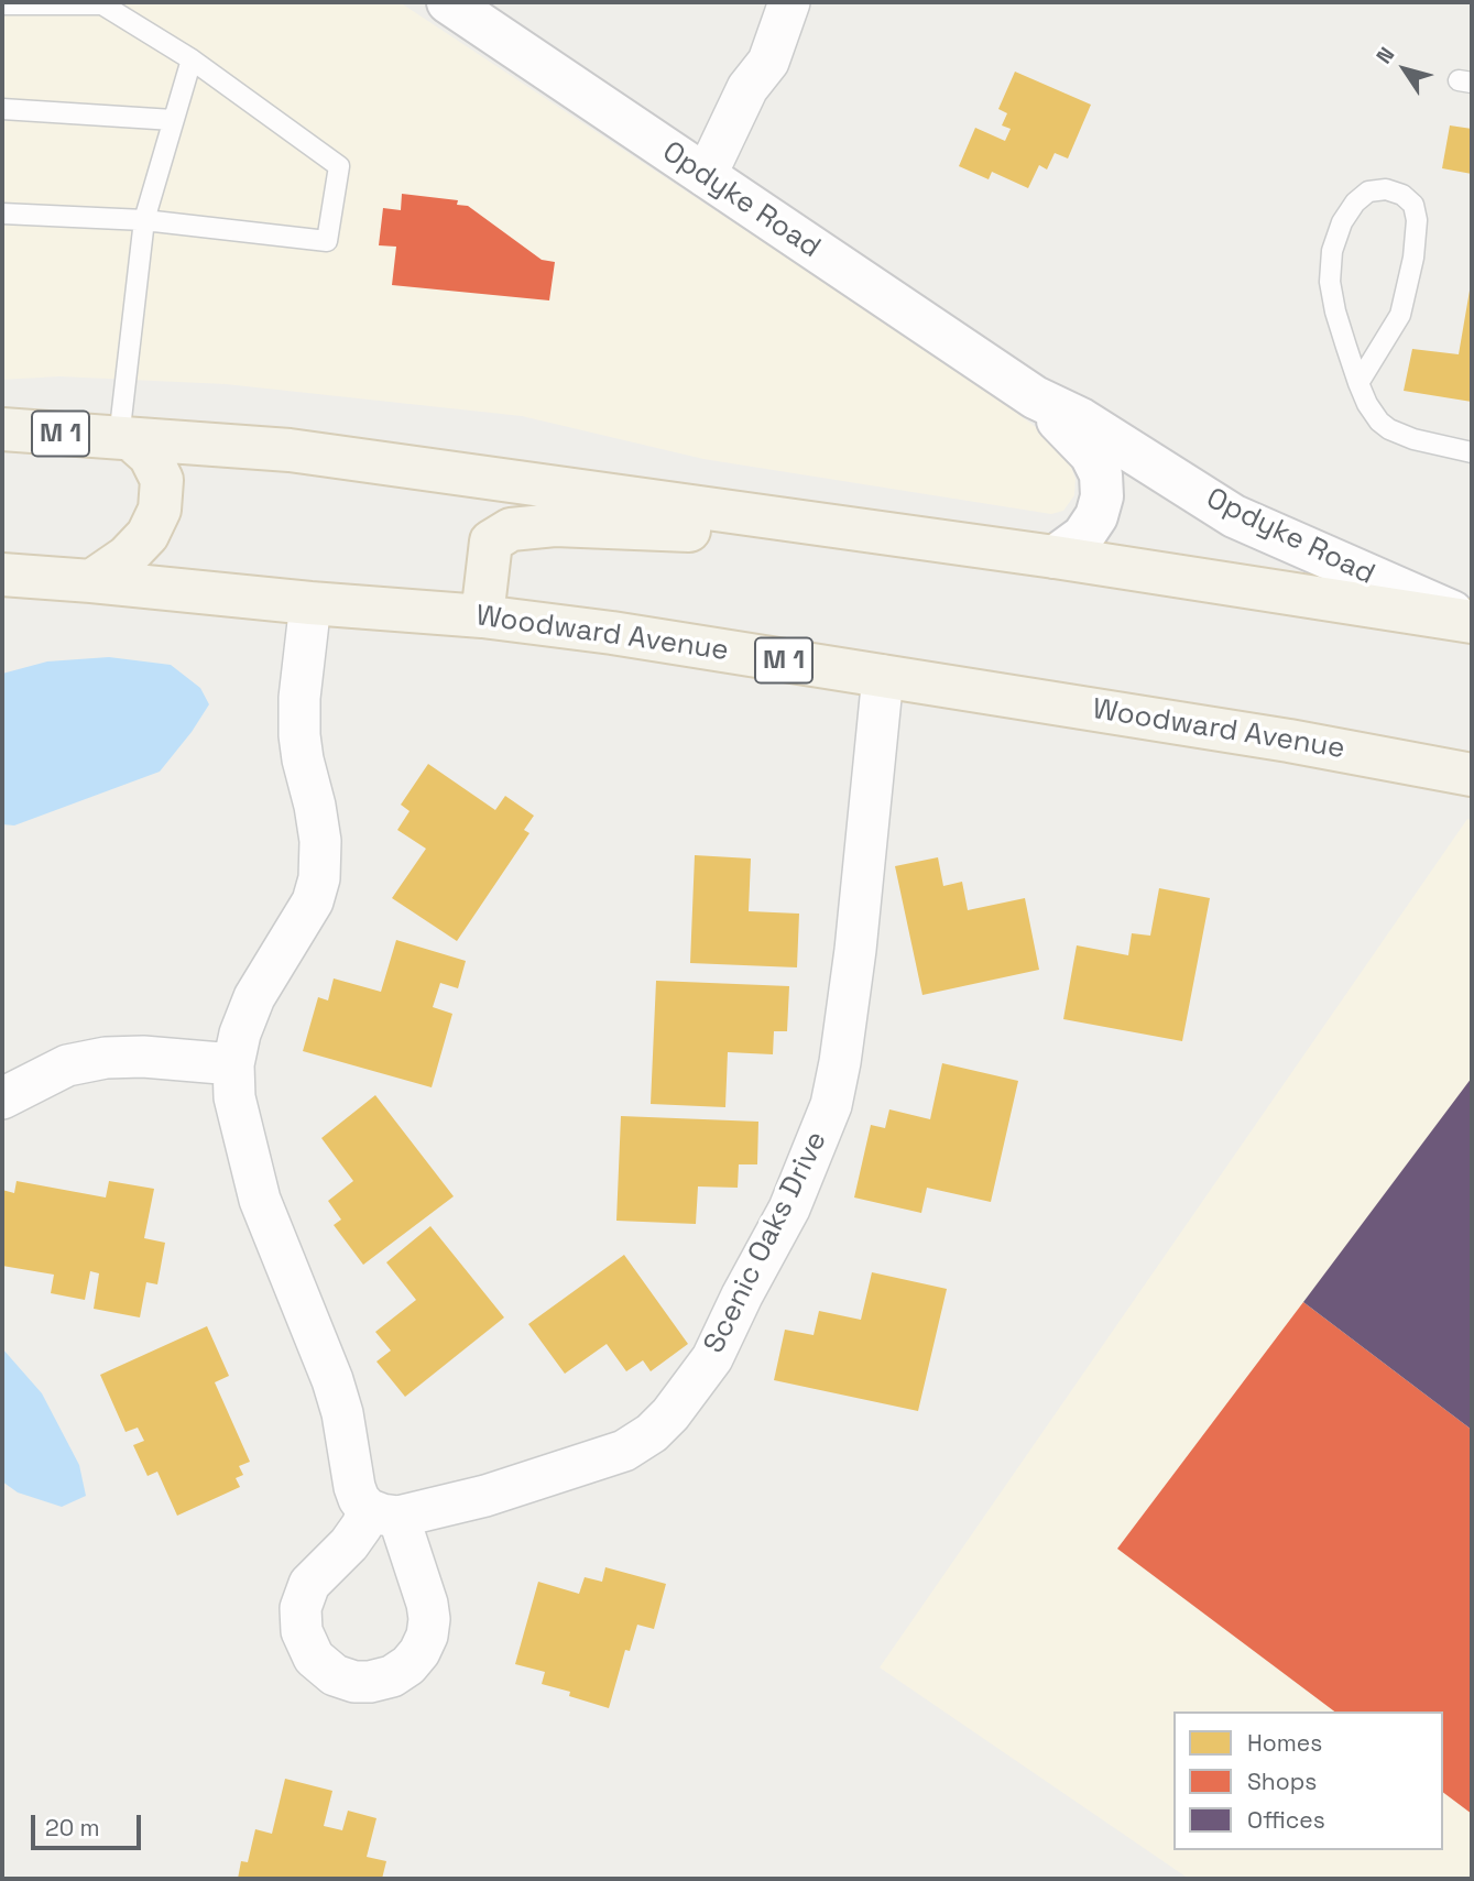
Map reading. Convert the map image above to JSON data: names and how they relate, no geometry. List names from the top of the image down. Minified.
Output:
{"streets":{"main road":["Opdyke Road","M 1","Woodward Avenue"],"street":["Scenic Oaks Drive"]},"crossings":[["Opdyke Road","M 1"],["Woodward Avenue","Scenic Oaks Drive"]],"legend":["Homes","Shops","Offices"],"scale_bar":"20 m","north":"top left"}
